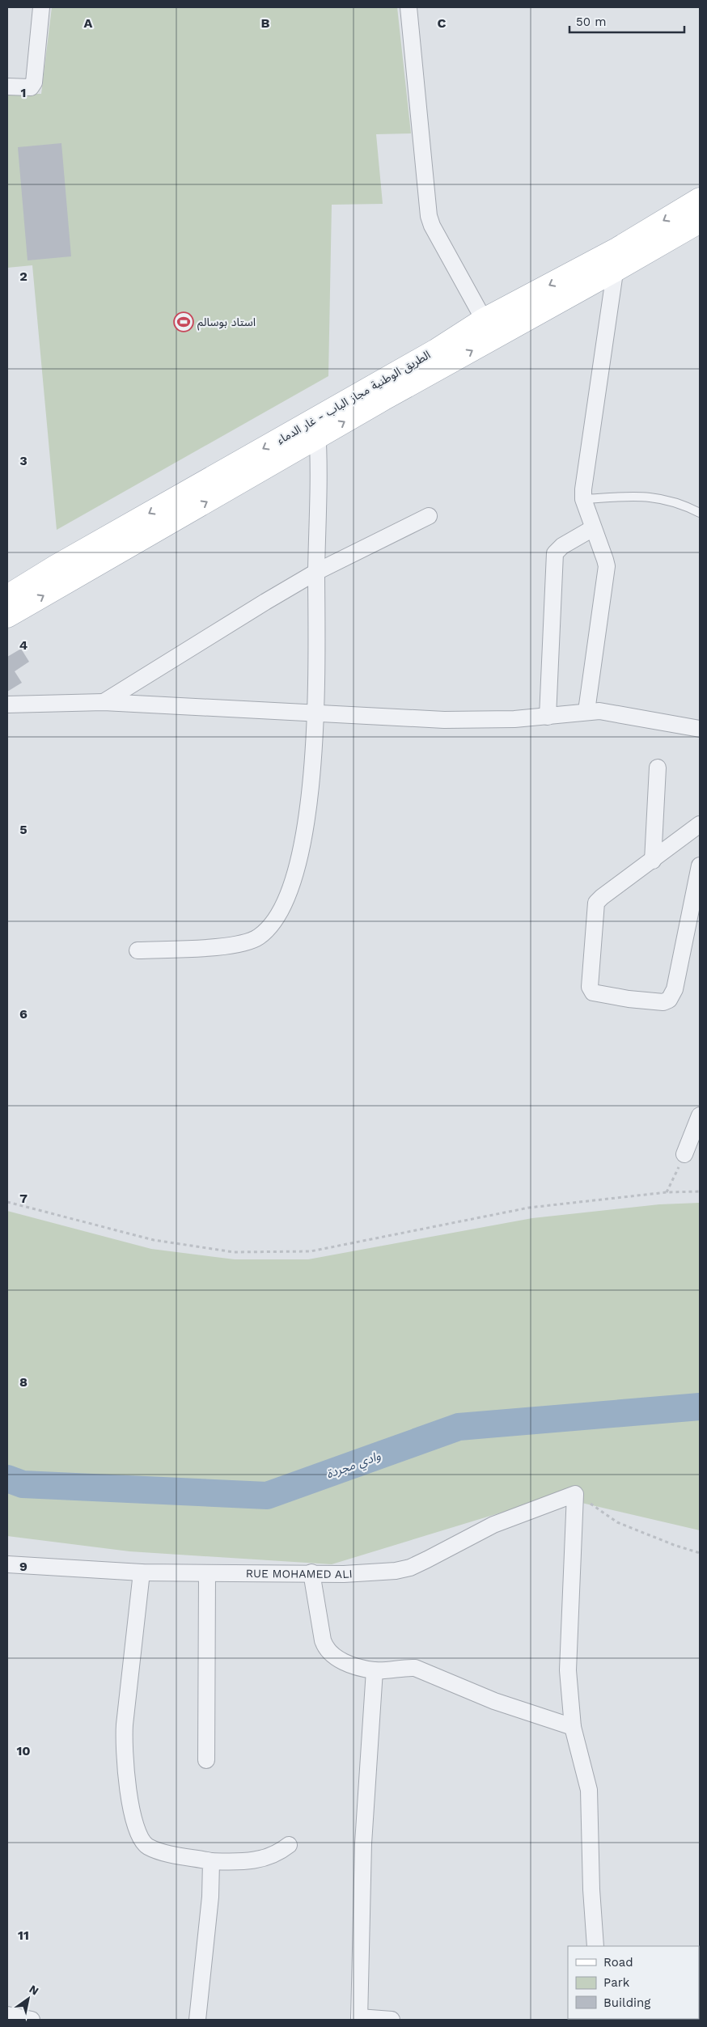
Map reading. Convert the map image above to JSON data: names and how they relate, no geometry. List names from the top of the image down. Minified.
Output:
{"streets":{"main road":["الطريق الوطنية مجاز الباب - غار الدماء"],"street":["RUE MOHAMED ALI"]},"water":["وادي مجردة"],"places":{"sports":["استاد بوسالم"]},"legend":["Road","Park","Building"],"scale_bar":"50 m","north":"top right","grid":{"columns":["A","B","C"],"rows":["1","2","3","4","5","6","7","8","9","10","11"]}}
